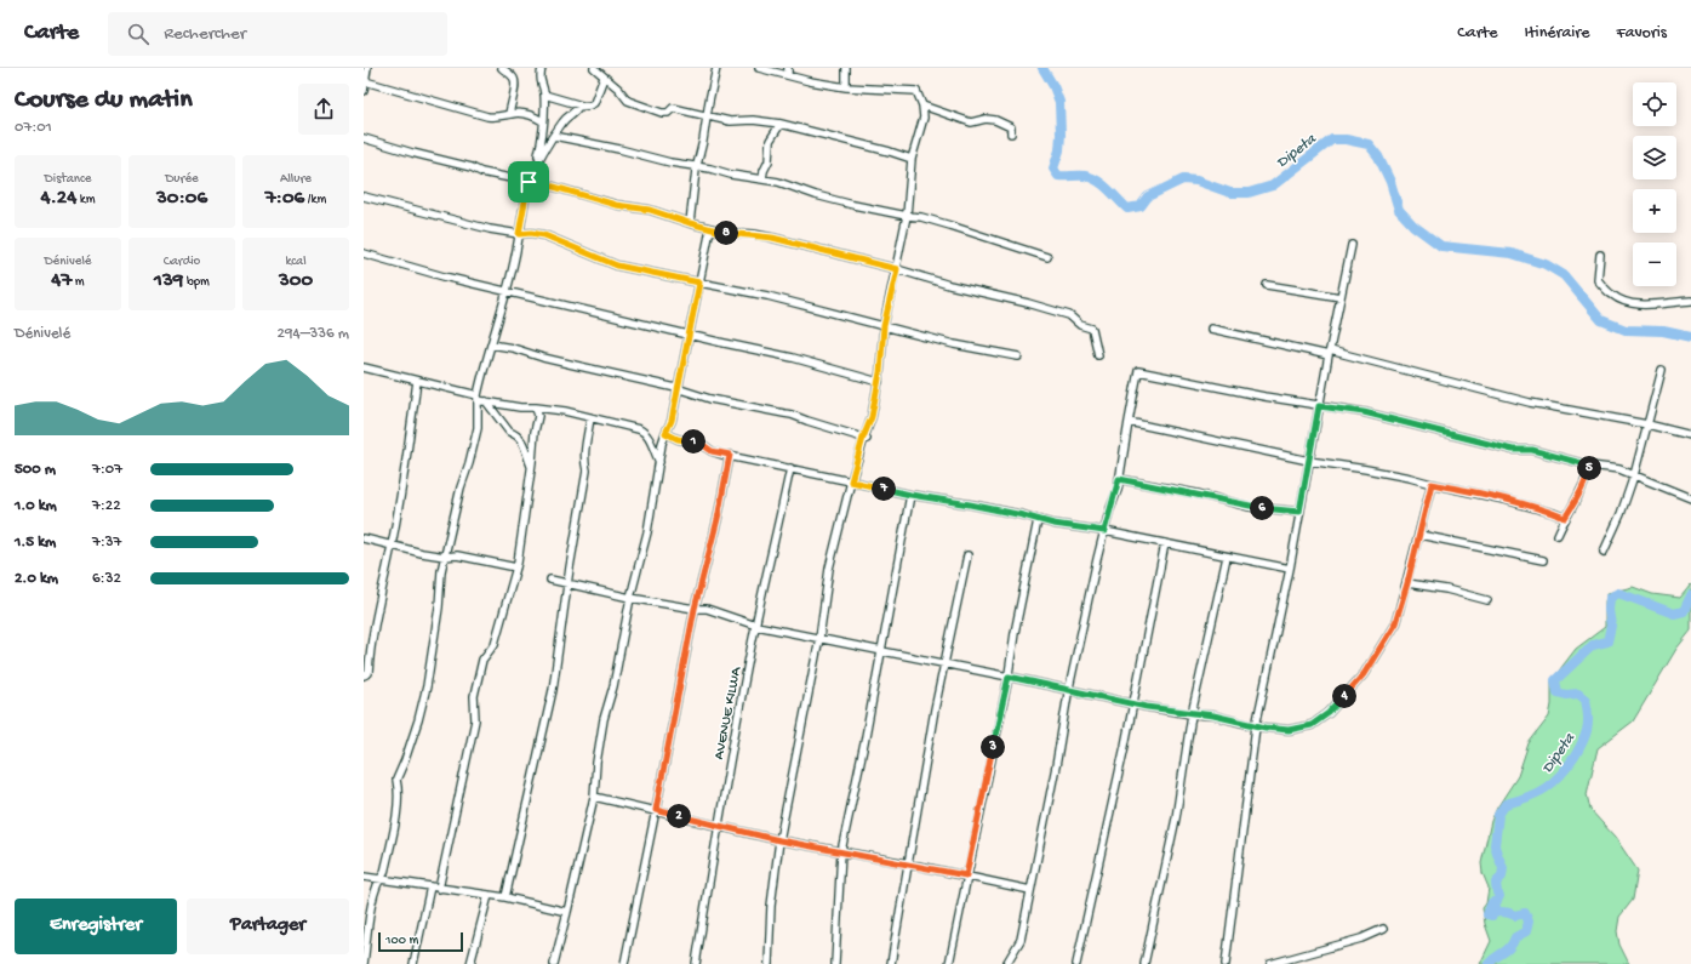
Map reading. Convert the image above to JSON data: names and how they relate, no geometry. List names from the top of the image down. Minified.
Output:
{"streets":{"street":["AVENUE KILWA"]},"water":["Dipeta"],"scale_bar":"100 m","page":{"header":"Carte","search":"Rechercher","nav":["Carte","Itinéraire","Favoris"],"heading":["Course du matin","07:01"],"map_buttons":["+","−"],"stats":[["Distance","4.24 km"],["Durée","30:06"],["Allure","7:06 /km"],["Dénivelé","47 m"],["Cardio","139 bpm"],["kcal","300"]],"pins":["8","1","5","7","6","4","3","2"],"chart":["Dénivelé","294–336 m"],"list":[{"name":"500 m","note":"7:07"},{"name":"1.0 km","note":"7:22"},{"name":"1.5 km","note":"7:37"},{"name":"2.0 km","note":"6:32"}],"buttons":["Enregistrer","Partager"],"scale":"100 m"}}
